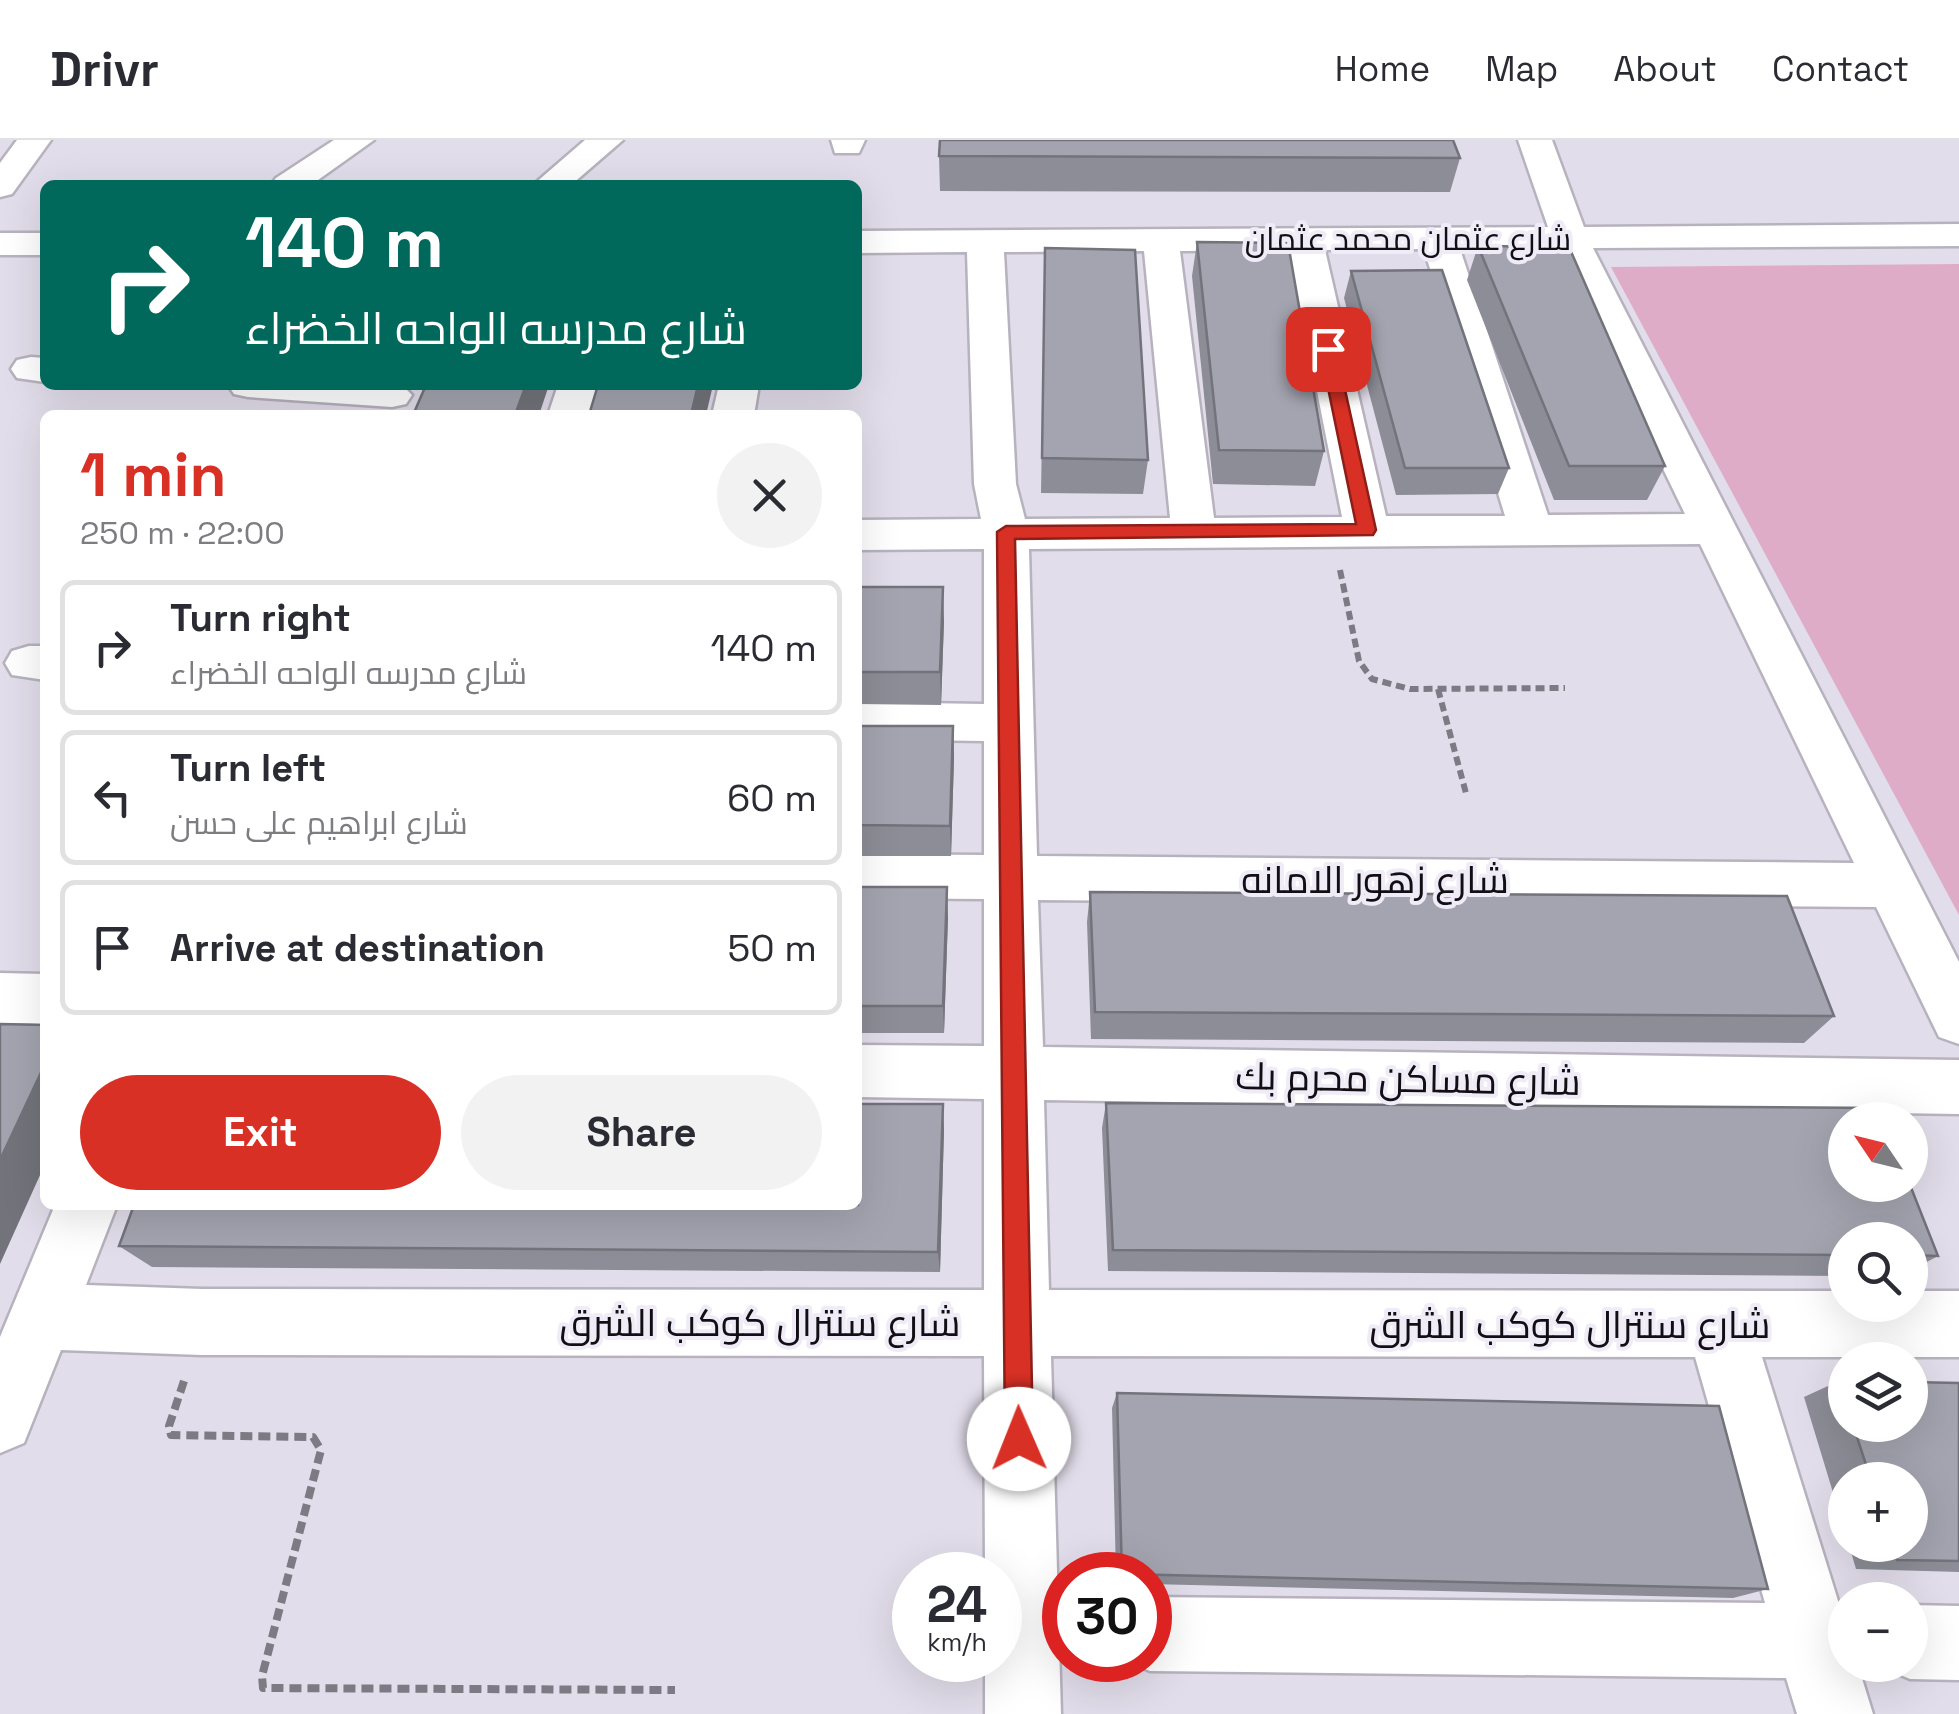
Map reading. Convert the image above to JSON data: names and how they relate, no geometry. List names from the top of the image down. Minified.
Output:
{"streets":{"street":["شارع عثمان محمد عثمان","شارع زهور الامانه","شارع مساكن محرم بك","شارع سنترال كوكب الشرق"]},"north":"top left","page":{"header":"Drivr","nav":["Home","Map","About","Contact"],"turn":["140 m","شارع مدرسه الواحه الخضراء"],"heading":["1 min","250 m · 22:00"],"list":[{"name":"Turn right","note":"شارع مدرسه الواحه الخضراء","value":"140 m"},{"name":"Turn left","note":"شارع ابراهيم على حسن","value":"60 m"},{"name":"Arrive at destination","value":"50 m"}],"buttons":["Exit","Share"],"map_buttons":["+","−"],"speed":"24 km/h","limit":"30"}}
